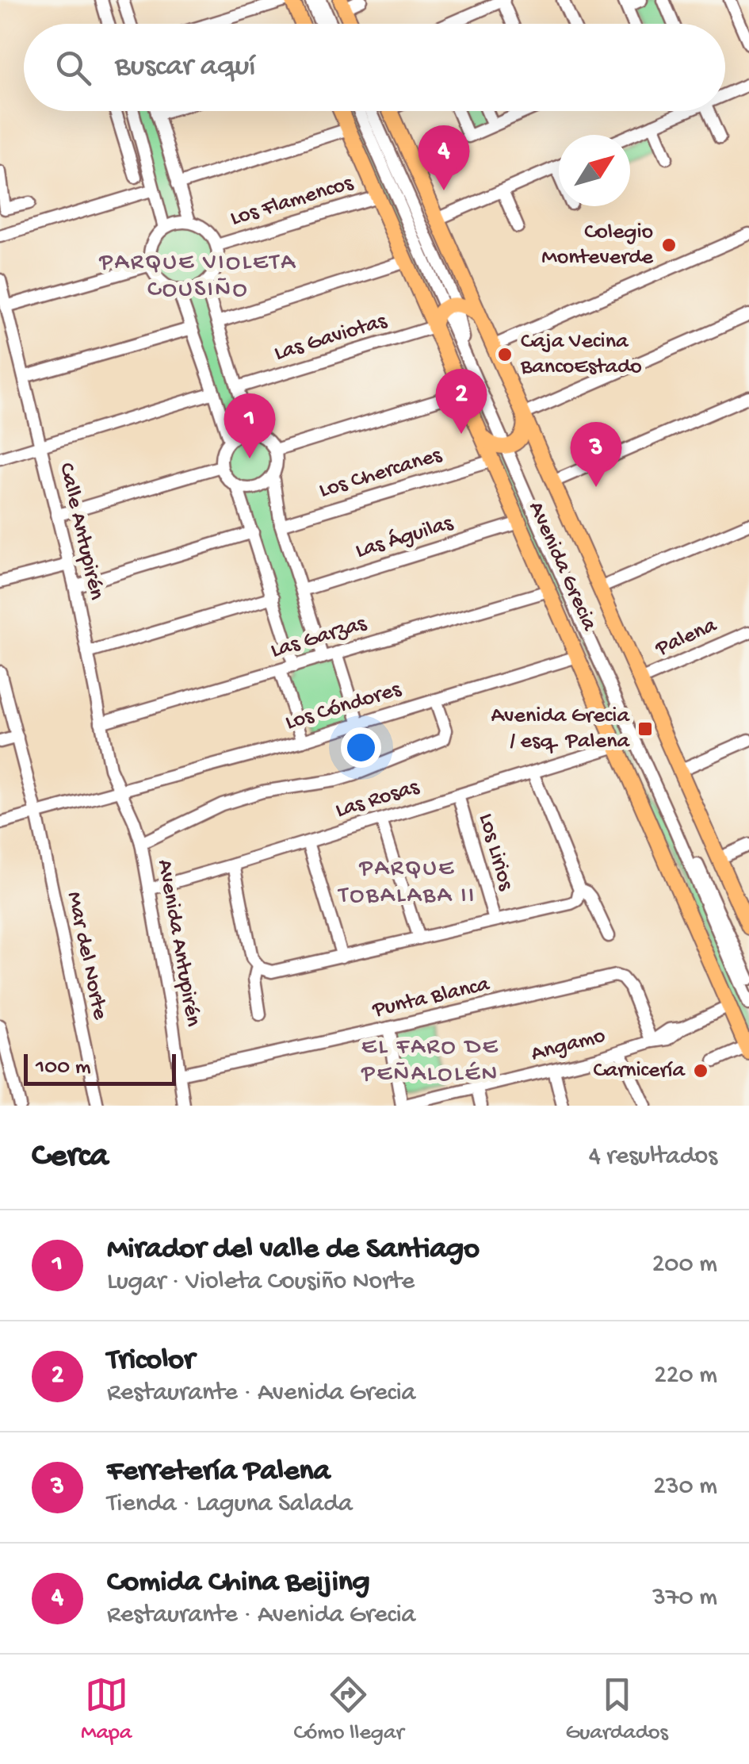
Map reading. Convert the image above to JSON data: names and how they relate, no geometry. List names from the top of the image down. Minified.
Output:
{"streets":{"main road":["Avenida Grecia"],"street":["Los Flamencos","Las Gaviotas","Los Chercanes","Calle Antupirén","Las Águilas","Las Garzas","Palena","Los Cóndores","Las Rosas","Los Lirios","Avenida Antupirén","Mar del Norte","Punta Blanca","Angamo"]},"crossings":[["Los Flamencos","Avenida Grecia"],["Las Gaviotas","Avenida Grecia"],["Los Chercanes","Avenida Grecia"],["Calle Antupirén","Las Garzas"],["Calle Antupirén","Los Cóndores"],["Calle Antupirén","Avenida Antupirén"],["Las Águilas","Avenida Grecia"],["Avenida Grecia","Las Garzas"],["Avenida Grecia","Palena"],["Avenida Grecia","Los Cóndores"],["Avenida Grecia","Las Rosas"],["Avenida Grecia","Angamo"],["Los Cóndores","Avenida Antupirén"],["Los Cóndores","Mar del Norte"],["Las Rosas","Los Lirios"],["Las Rosas","Avenida Antupirén"],["Avenida Antupirén","Punta Blanca"],["Punta Blanca","Angamo"]],"districts":["PARQUE VIOLETA COUSIÑO","PARQUE TOBALABA II","EL FARO DE PEÑALOLÉN"],"places":{"other":["Colegio Monteverde","Caja Vecina BancoEstado","Carnicería"],"transit":["Avenida Grecia / esq. Palena"]},"scale_bar":"100 m","north":"top right","page":{"search":"Buscar aquí","pins":["4","2","1","3"],"scale":"100 m","heading":["Cerca","4 resultados"],"list":[{"mark":"1","name":"Mirador del valle de Santiago","note":"Lugar · Violeta Cousiño Norte","value":"200 m"},{"mark":"2","name":"Tricolor","note":"Restaurante · Avenida Grecia","value":"220 m"},{"mark":"3","name":"Ferretería Palena","note":"Tienda · Laguna Salada","value":"230 m"},{"mark":"4","name":"Comida China Beijing","note":"Restaurante · Avenida Grecia","value":"370 m"}],"nav":["Mapa","Cómo llegar","Guardados"]}}
